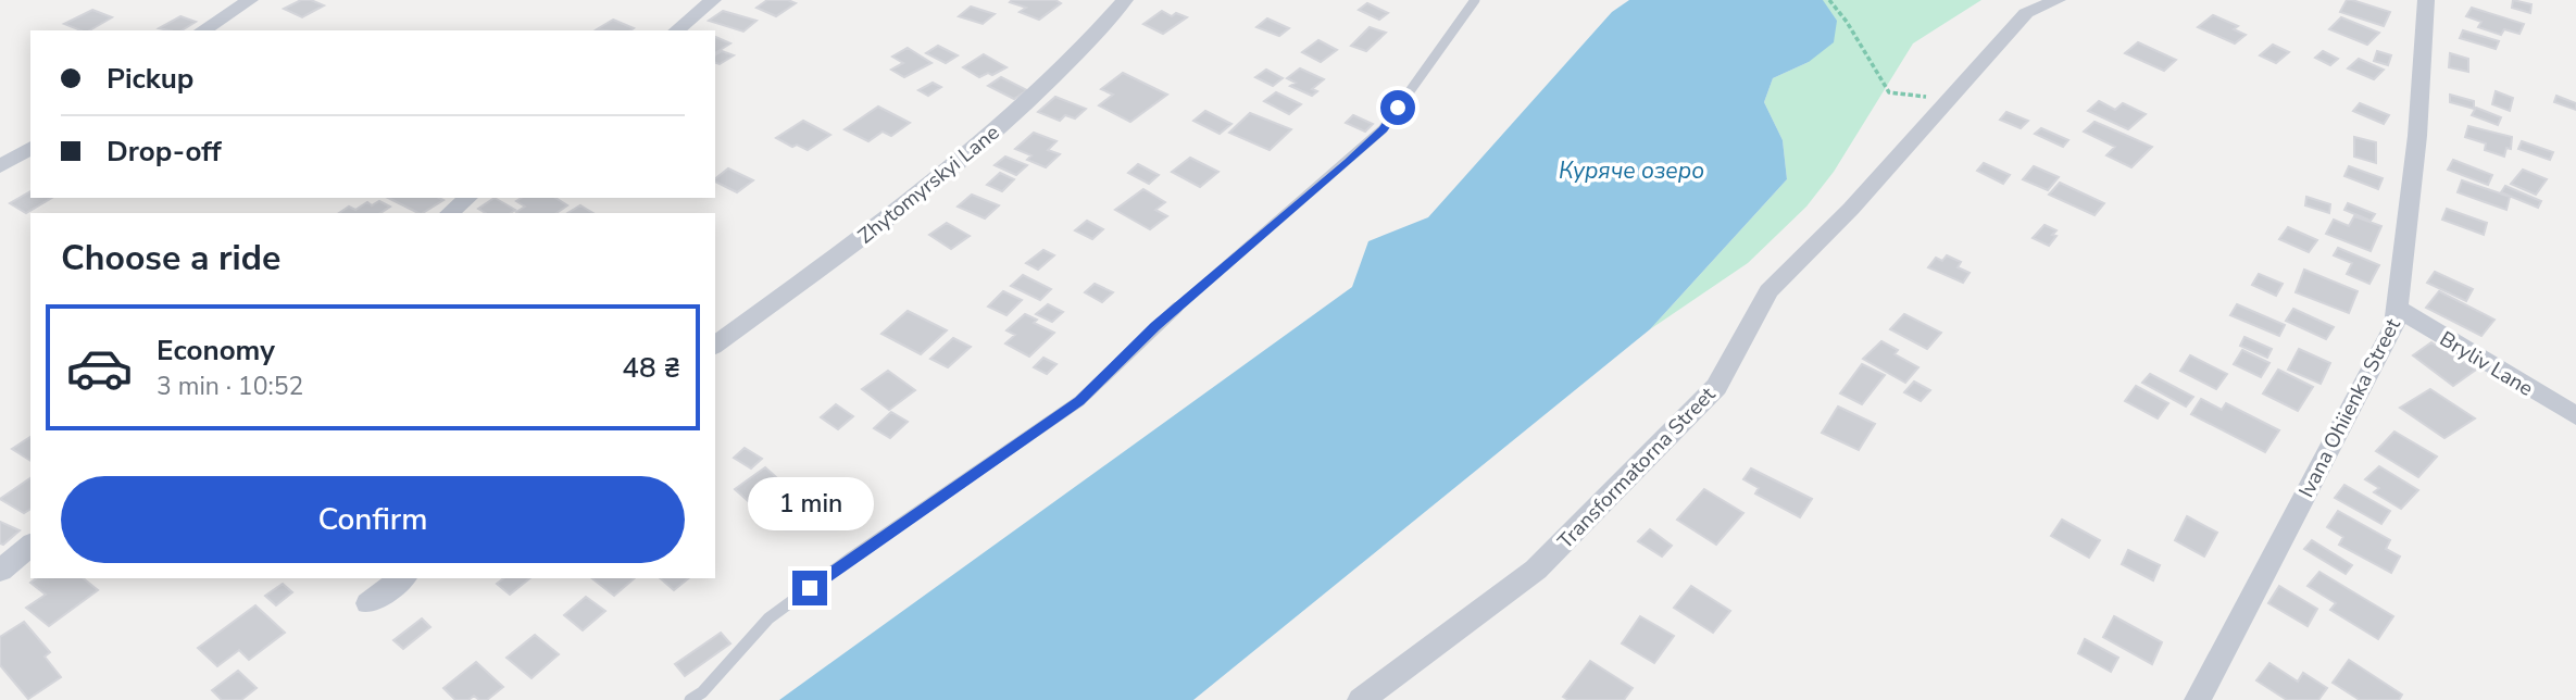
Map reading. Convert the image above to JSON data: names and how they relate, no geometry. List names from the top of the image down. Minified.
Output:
{"streets":{"street":["Zhytomyrskyi Lane","Bryliv Lane","Ivana Ohiienka Street","Transformatorna Street"]},"crossings":[["Bryliv Lane","Ivana Ohiienka Street"]],"water":["Куряче озеро"],"page":{"banner":["Pickup","Drop-off"],"heading":"Choose a ride","list":[{"name":"Economy","note":"3 min · 10:52","value":"48 ₴"}],"buttons":"Confirm","bubble":"1 min"}}
